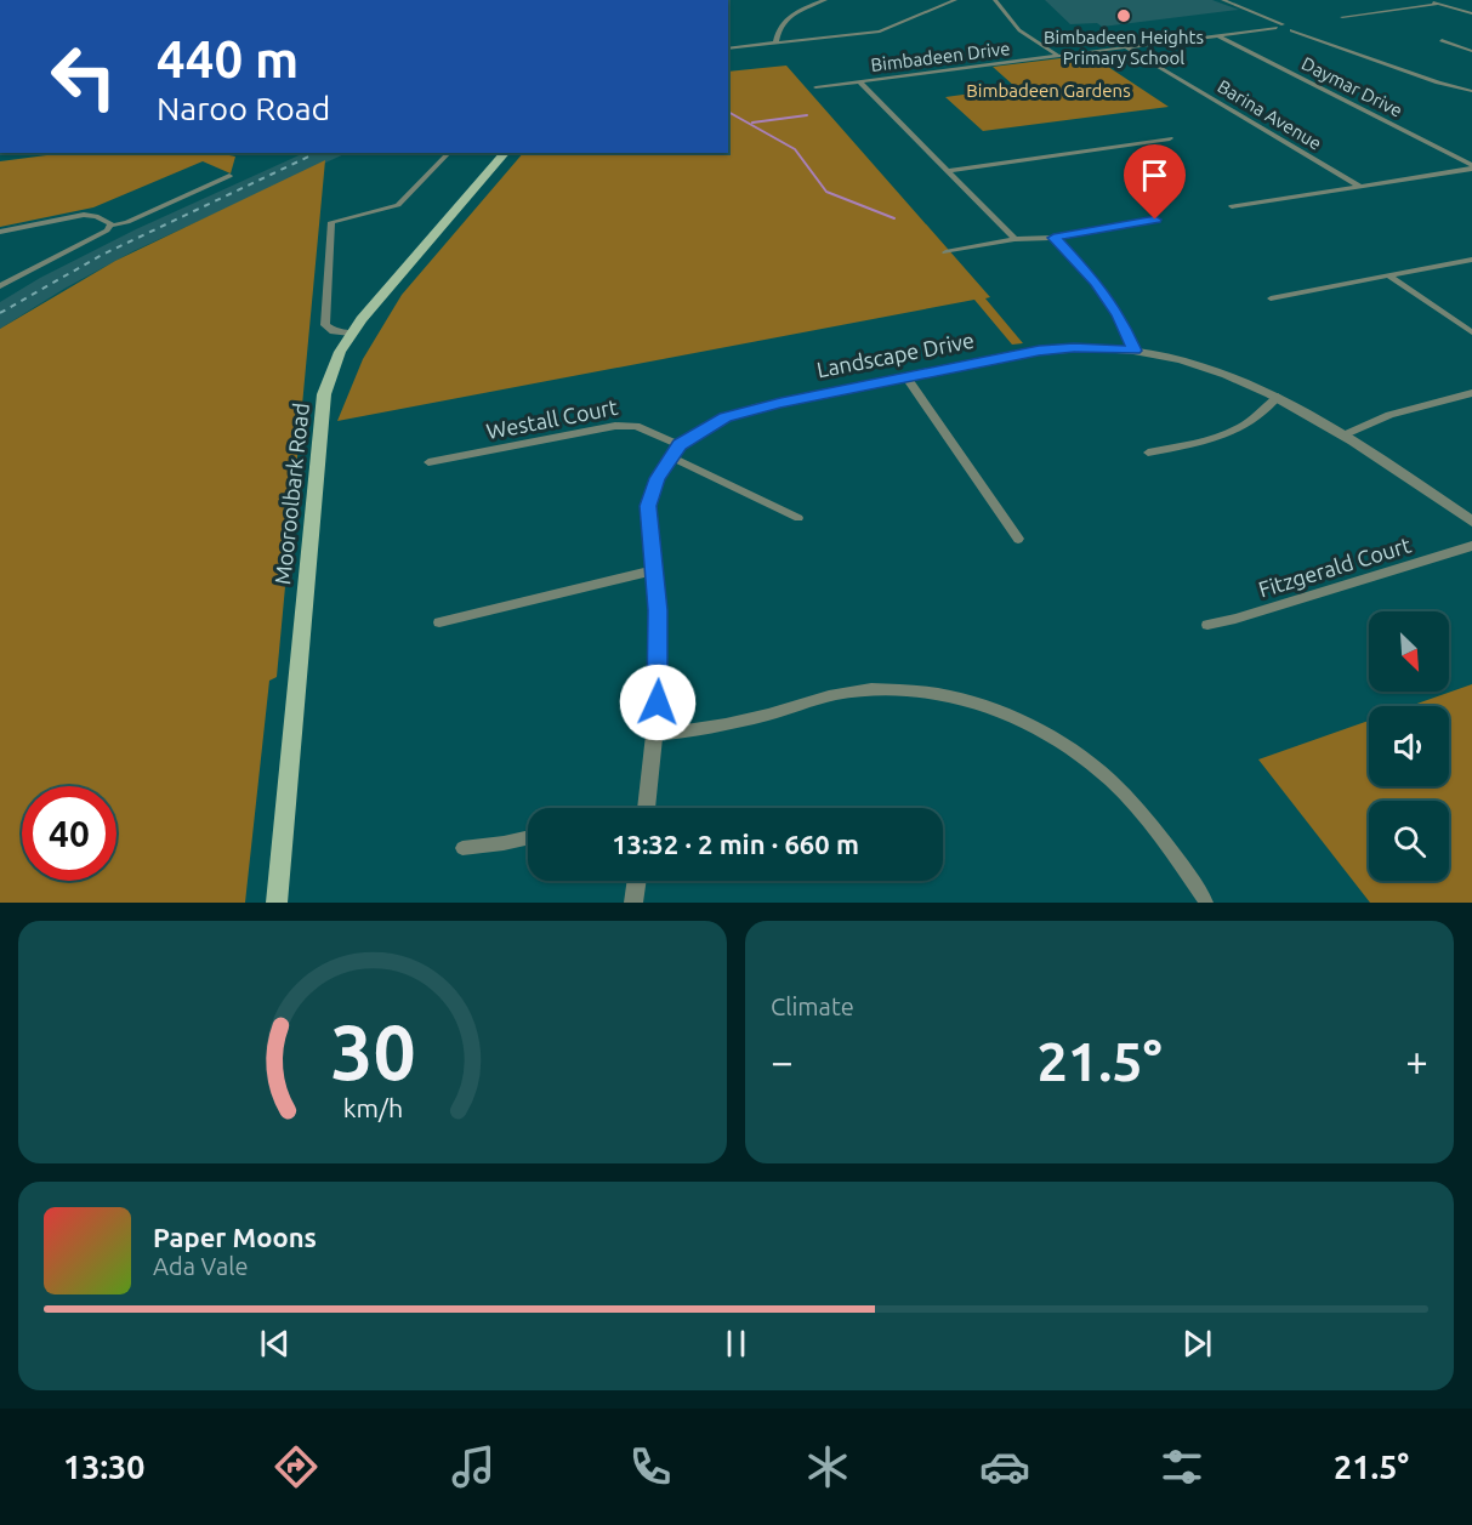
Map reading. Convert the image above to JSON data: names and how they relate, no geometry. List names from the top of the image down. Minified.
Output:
{"streets":{"main road":["Mooroolbark Road"],"street":["Bimbadeen Drive","Daymar Drive","Barina Avenue","Landscape Drive","Westall Court","Fitzgerald Court"]},"crossings":[["Bimbadeen Drive","Daymar Drive"],["Bimbadeen Drive","Barina Avenue"],["Landscape Drive","Westall Court"]],"parks":["Bimbadeen Gardens"],"places":["Bimbadeen Heights Primary School"],"north":"bottom right","page":{"turn":["440 m","Naroo Road"],"limit":"40","trip":"13:32 · 2 min · 660 m","tile":"Climate","heat":["−","21.5°","+"],"song":["Paper Moons","Ada Vale"],"tabs":["13:30","21.5°"],"gauge":["30","km/h"]}}
